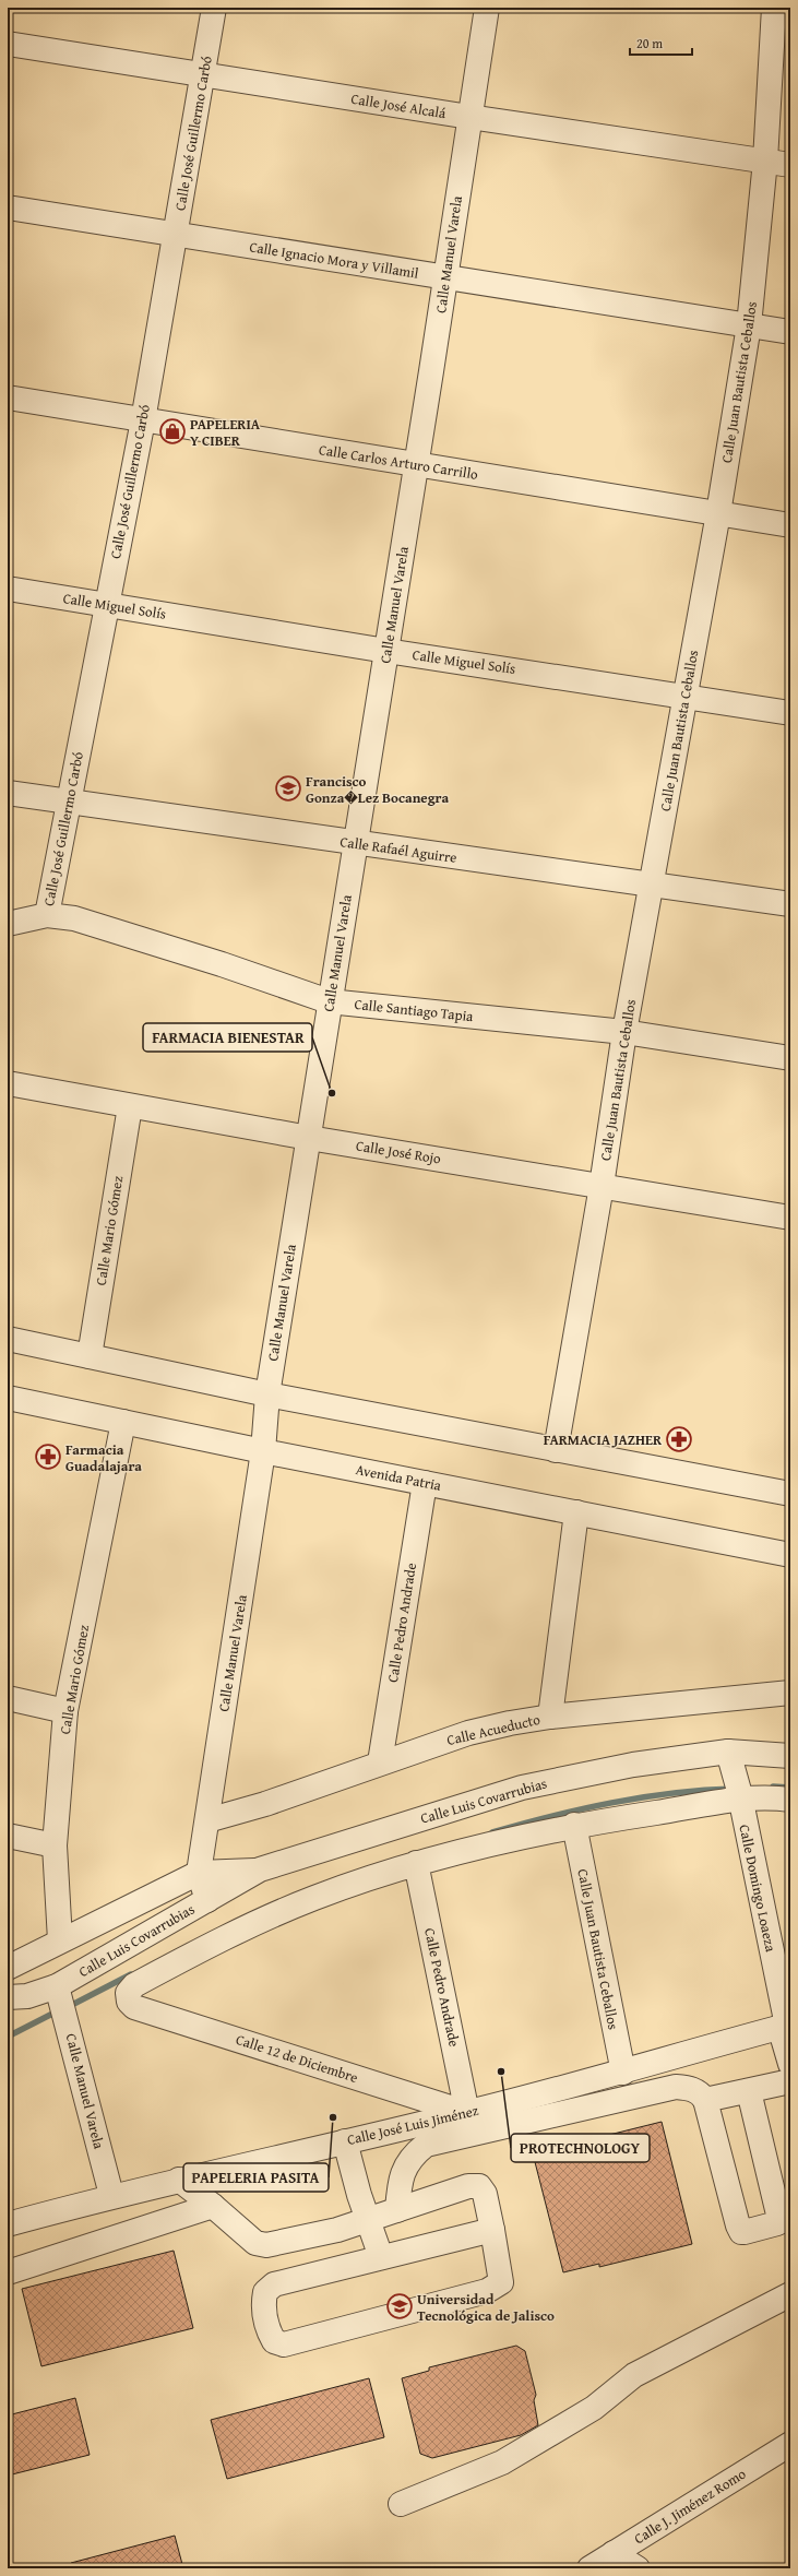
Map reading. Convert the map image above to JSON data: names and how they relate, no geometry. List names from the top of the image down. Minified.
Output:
{"streets":{"street":["Calle José Alcalá","Calle José Guillermo Carbó","Calle Manuel Varela","Calle Ignacio Mora y Villamil","Calle Juan Bautista Ceballos","Calle Carlos Arturo Carrillo","Calle Miguel Solís","Calle Rafaél Aguirre","Calle Santiago Tapia","Calle José Rojo","Calle Mario Gómez","Avenida Patria","Calle Pedro Andrade","Calle Acueducto","Calle Luis Covarrubias","Calle Domingo Loaeza","Calle 12 de Diciembre","Calle José Luis Jiménez","Calle J. Jiménez Romo"]},"crossings":[["Calle José Alcalá","Calle José Guillermo Carbó"],["Calle José Alcalá","Calle Manuel Varela"],["Calle José Alcalá","Calle Juan Bautista Ceballos"],["Calle José Guillermo Carbó","Calle Ignacio Mora y Villamil"],["Calle José Guillermo Carbó","Calle Carlos Arturo Carrillo"],["Calle José Guillermo Carbó","Calle Miguel Solís"],["Calle José Guillermo Carbó","Calle Rafaél Aguirre"],["Calle José Guillermo Carbó","Calle Santiago Tapia"],["Calle Manuel Varela","Calle Ignacio Mora y Villamil"],["Calle Manuel Varela","Calle Carlos Arturo Carrillo"],["Calle Manuel Varela","Calle Miguel Solís"],["Calle Manuel Varela","Calle Rafaél Aguirre"],["Calle Manuel Varela","Calle Santiago Tapia"],["Calle Manuel Varela","Calle José Rojo"],["Calle Manuel Varela","Avenida Patria"],["Calle Manuel Varela","Calle Acueducto"],["Calle Manuel Varela","Calle Luis Covarrubias"],["Calle Manuel Varela","Calle José Luis Jiménez"],["Calle Ignacio Mora y Villamil","Calle Juan Bautista Ceballos"],["Calle Juan Bautista Ceballos","Calle Carlos Arturo Carrillo"],["Calle Juan Bautista Ceballos","Calle Miguel Solís"],["Calle Juan Bautista Ceballos","Calle Rafaél Aguirre"],["Calle Juan Bautista Ceballos","Calle Santiago Tapia"],["Calle Juan Bautista Ceballos","Calle José Rojo"],["Calle Juan Bautista Ceballos","Calle José Luis Jiménez"],["Calle José Rojo","Calle Mario Gómez"],["Calle Mario Gómez","Avenida Patria"],["Calle Mario Gómez","Calle Luis Covarrubias"],["Avenida Patria","Calle Pedro Andrade"],["Calle Pedro Andrade","Calle Acueducto"],["Calle Pedro Andrade","Calle 12 de Diciembre"],["Calle Pedro Andrade","Calle José Luis Jiménez"],["Calle Luis Covarrubias","Calle Domingo Loaeza"],["Calle Domingo Loaeza","Calle José Luis Jiménez"],["Calle 12 de Diciembre","Calle José Luis Jiménez"]],"places":{"shop":["PAPELERIA Y CIBER"],"school or university":["Francisco Gonza�Lez Bocanegra","Universidad Tecnológica de Jalisco"],"other":["FARMACIA BIENESTAR","PROTECHNOLOGY","PAPELERIA PASITA"],"pharmacy":["FARMACIA JAZHER","Farmacia Guadalajara"]},"scale_bar":"20 m"}
